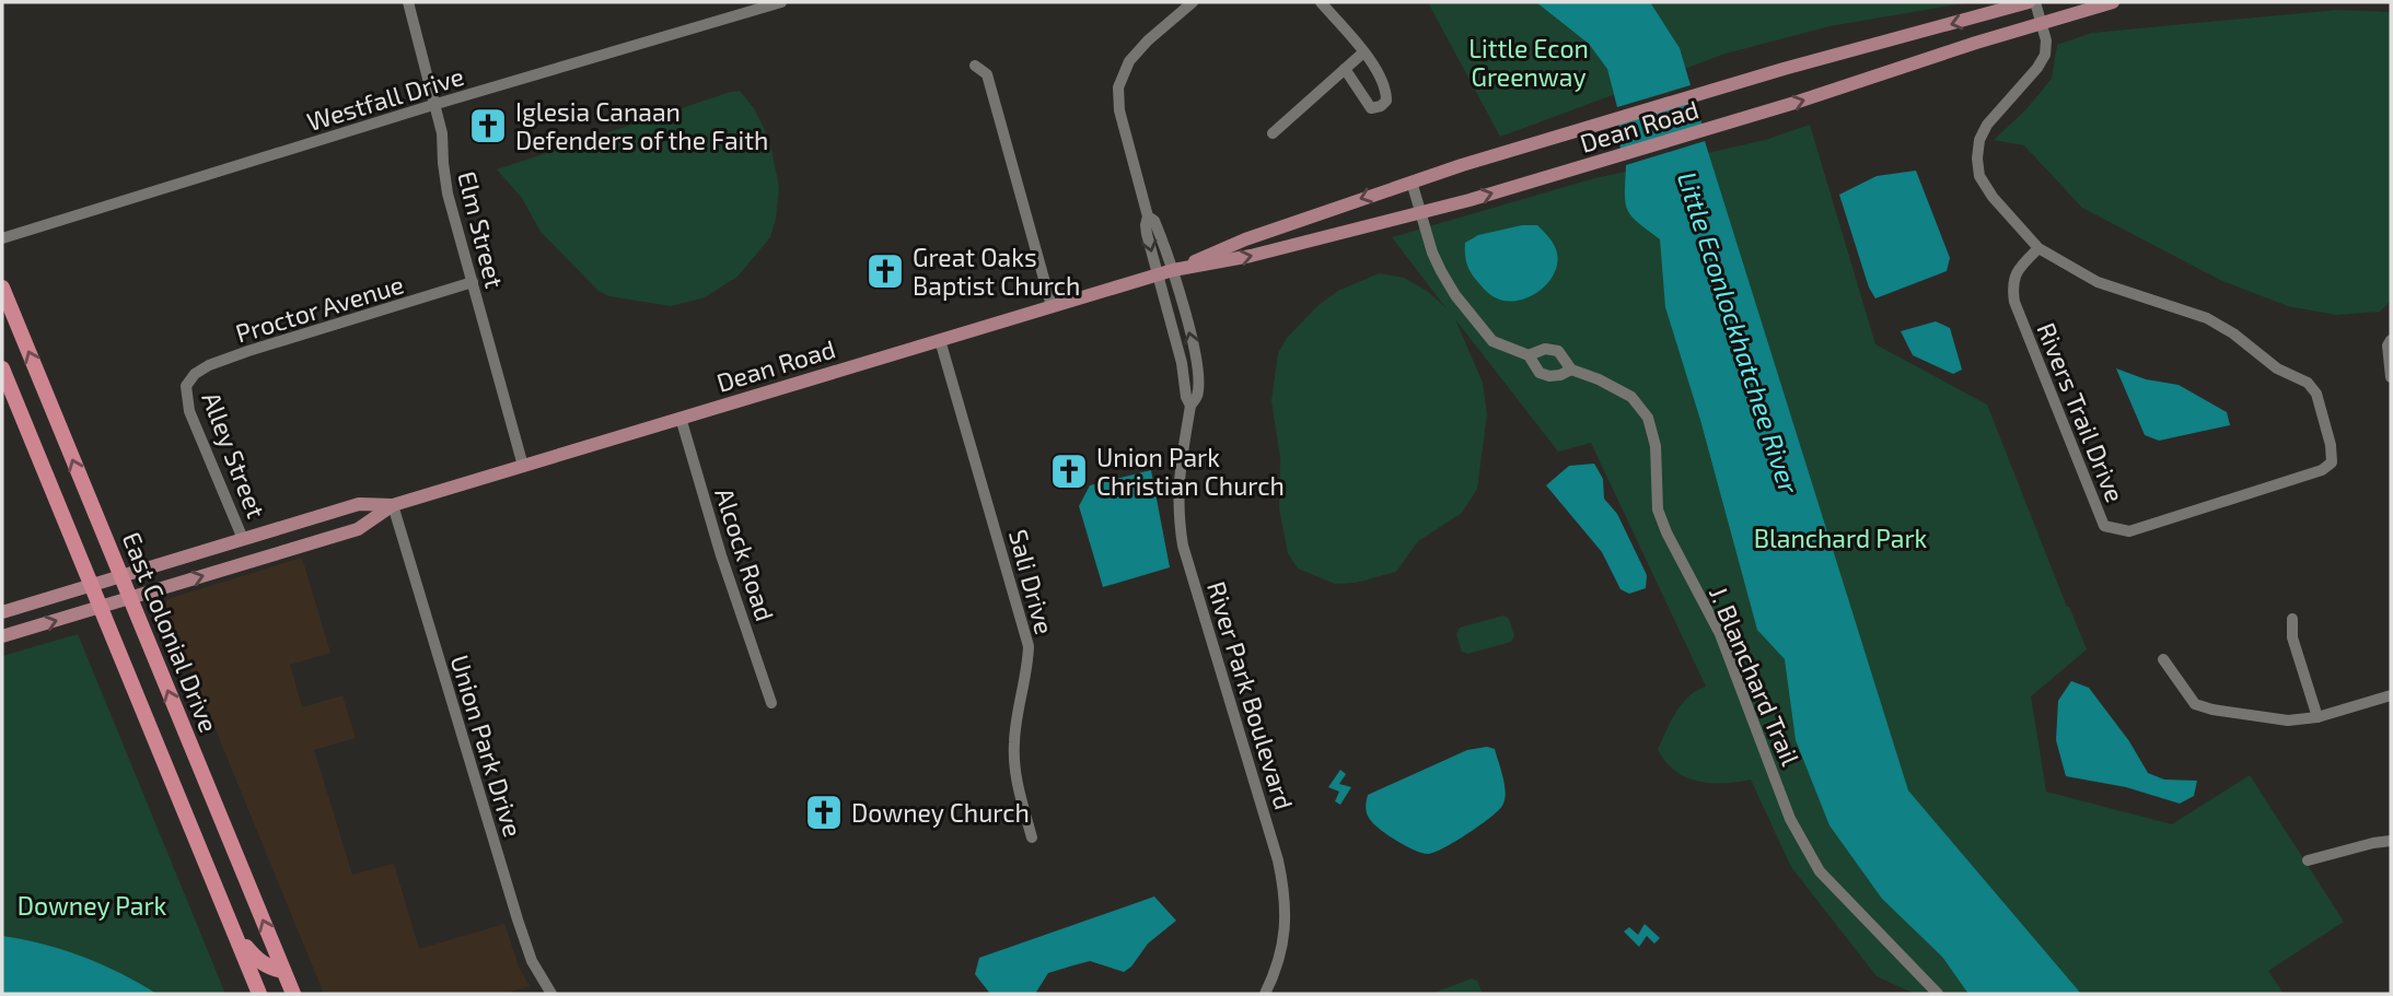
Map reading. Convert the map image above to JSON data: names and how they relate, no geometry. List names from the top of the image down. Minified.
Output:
{"streets":{"highway":["East Colonial Drive"],"main road":["Dean Road"],"street":["Westfall Drive","Elm Street","Proctor Avenue","Rivers Trail Drive","Alley Street","Alcock Road","Sali Drive","J. Blanchard Trail","River Park Boulevard","Union Park Drive"]},"crossings":[["Westfall Drive","Elm Street"],["Dean Road","Elm Street"],["Dean Road","Rivers Trail Drive"],["Dean Road","Alley Street"],["Dean Road","Alcock Road"],["Dean Road","Sali Drive"],["Dean Road","East Colonial Drive"],["Dean Road","J. Blanchard Trail"],["Dean Road","River Park Boulevard"],["Dean Road","Union Park Drive"],["Elm Street","Proctor Avenue"],["Proctor Avenue","Alley Street"]],"water":["Little Econlockhatchee River"],"parks":["Little Econ Greenway","Blanchard Park","Downey Park"],"places":{"church":["Iglesia Canaan Defenders of the Faith","Great Oaks Baptist Church","Union Park Christian Church","Downey Church"]}}
